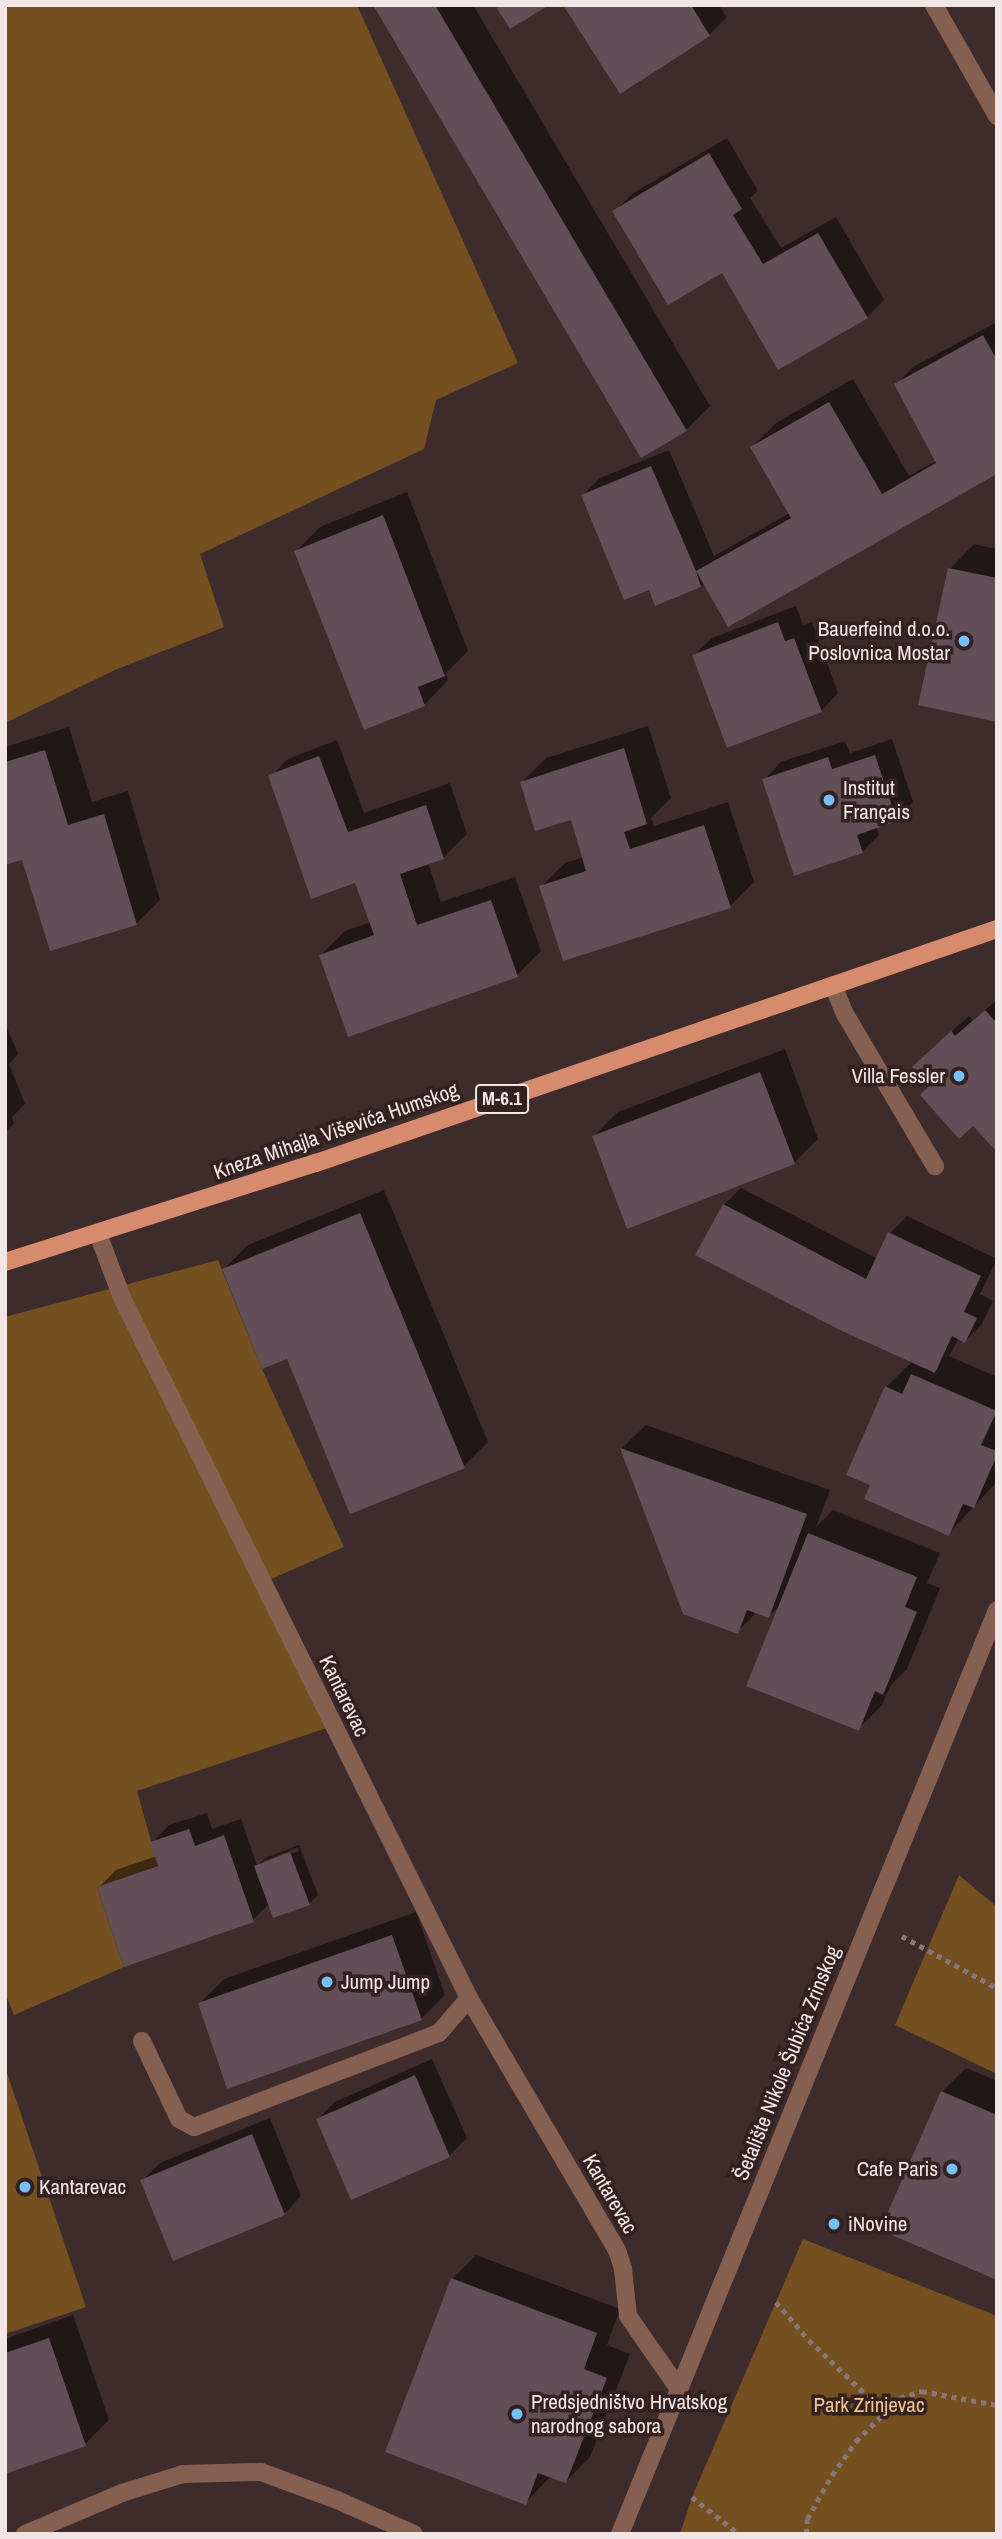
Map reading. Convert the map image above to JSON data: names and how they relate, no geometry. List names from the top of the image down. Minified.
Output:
{"streets":{"main road":["M-6.1","Kneza Mihajla Viševića Humskog"],"street":["Kantarevac","Šetalište Nikole Šubića Zrinskog"]},"crossings":[["Kneza Mihajla Viševića Humskog","Kantarevac"],["Kantarevac","Šetalište Nikole Šubića Zrinskog"]],"parks":["Park Zrinjevac"],"places":["Bauerfeind d.o.o. Poslovnica Mostar","Institut Français","Villa Fessler","Jump Jump","Cafe Paris","Kantarevac","iNovine","Predsjedništvo Hrvatskog narodnog sabora"]}
